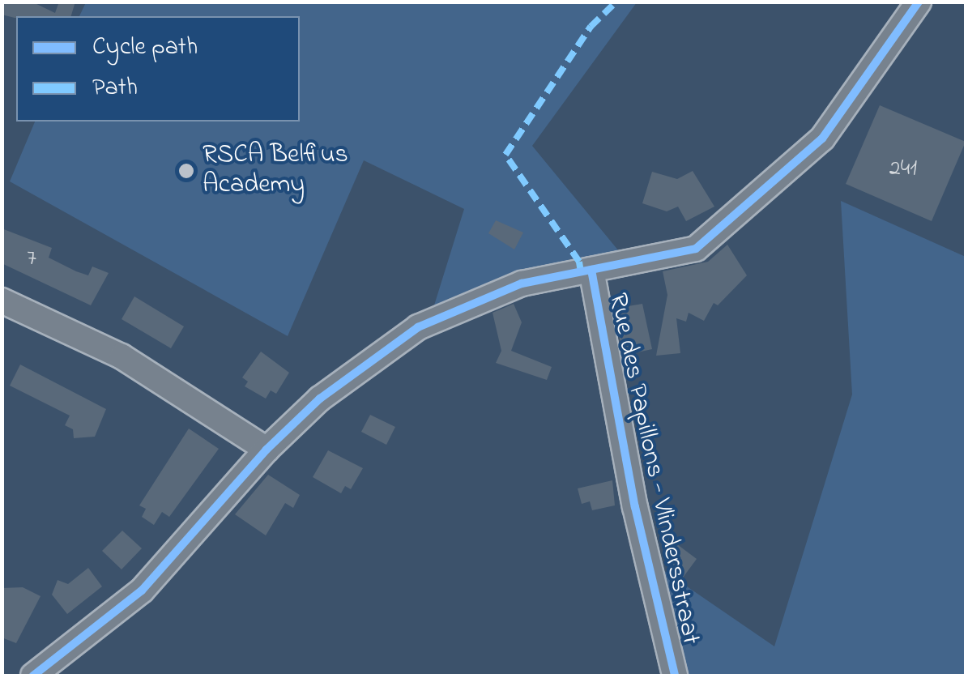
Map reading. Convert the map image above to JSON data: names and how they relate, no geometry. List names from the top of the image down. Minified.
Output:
{"streets":{"street":["Rue des Papillons - Vlindersstraat"]},"places":["RSCA Belfius Academy"],"house_numbers":["241","7"],"legend":["Cycle path","Path"]}
